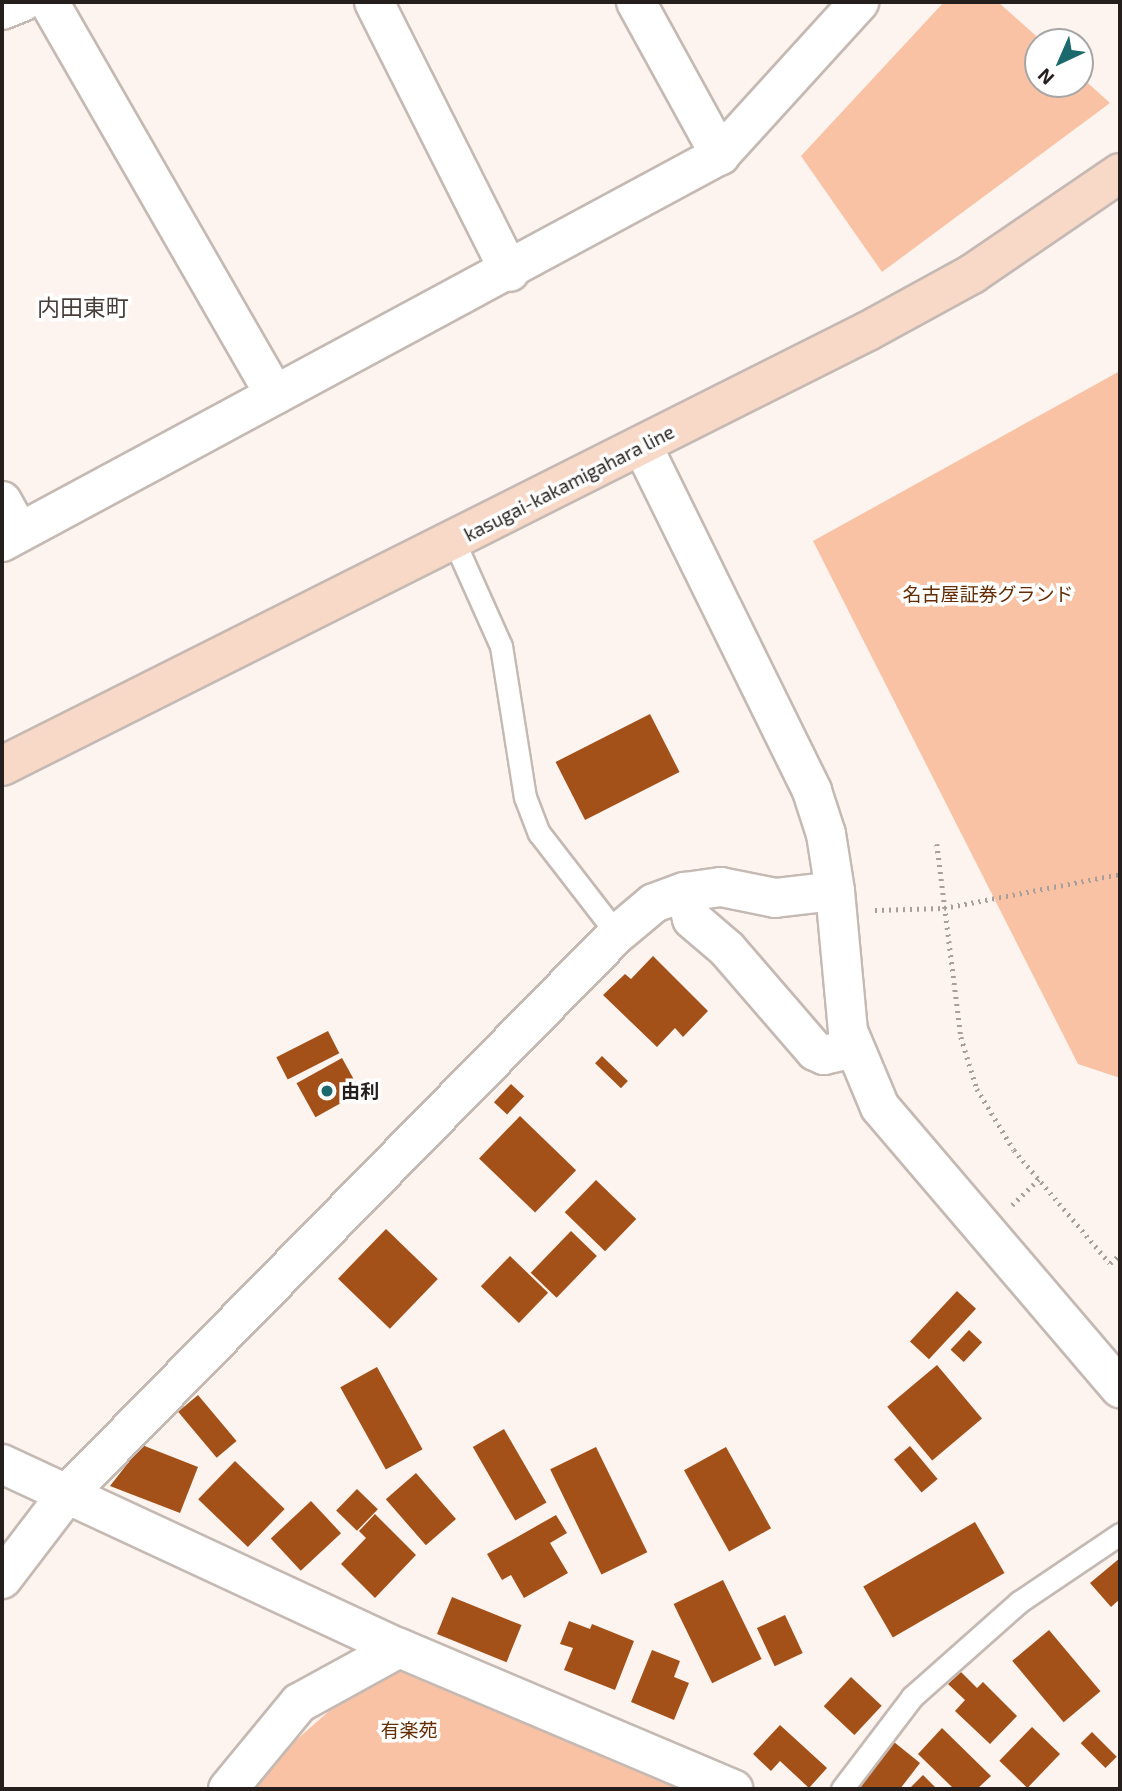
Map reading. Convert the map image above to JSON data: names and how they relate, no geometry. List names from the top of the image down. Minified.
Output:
{"streets":{"main road":["kasugai-kakamigahara line"]},"districts":["内田東町"],"parks":["名古屋証券グランド","有楽苑"],"places":["由利"],"north":"bottom left"}
